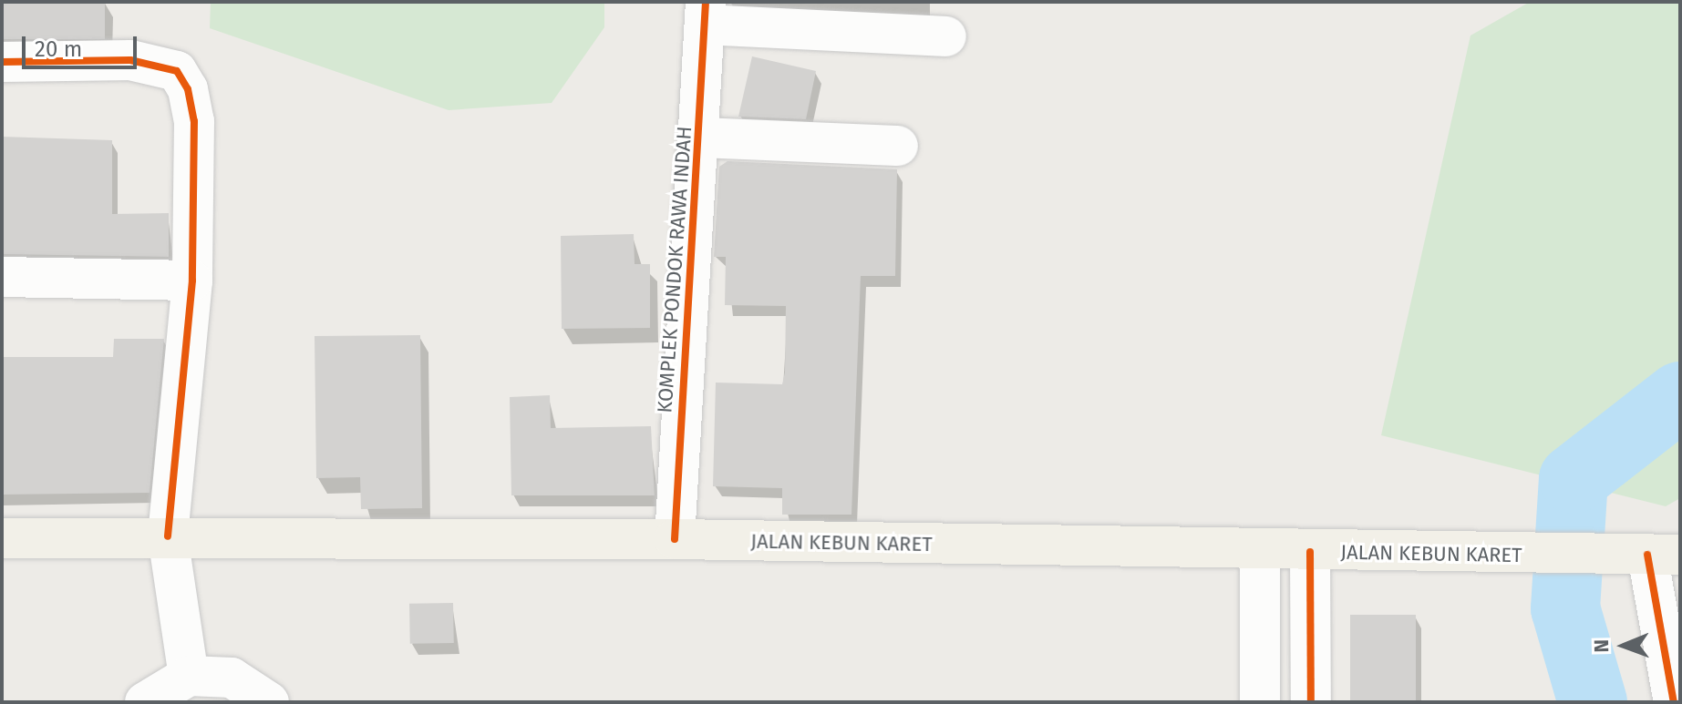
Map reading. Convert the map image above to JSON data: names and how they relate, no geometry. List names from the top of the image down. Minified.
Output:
{"streets":{"main road":["JALAN KEBUN KARET"],"street":["KOMPLEK PONDOK RAWA INDAH"]},"crossings":[["KOMPLEK PONDOK RAWA INDAH","JALAN KEBUN KARET"]],"scale_bar":"20 m","north":"left"}
